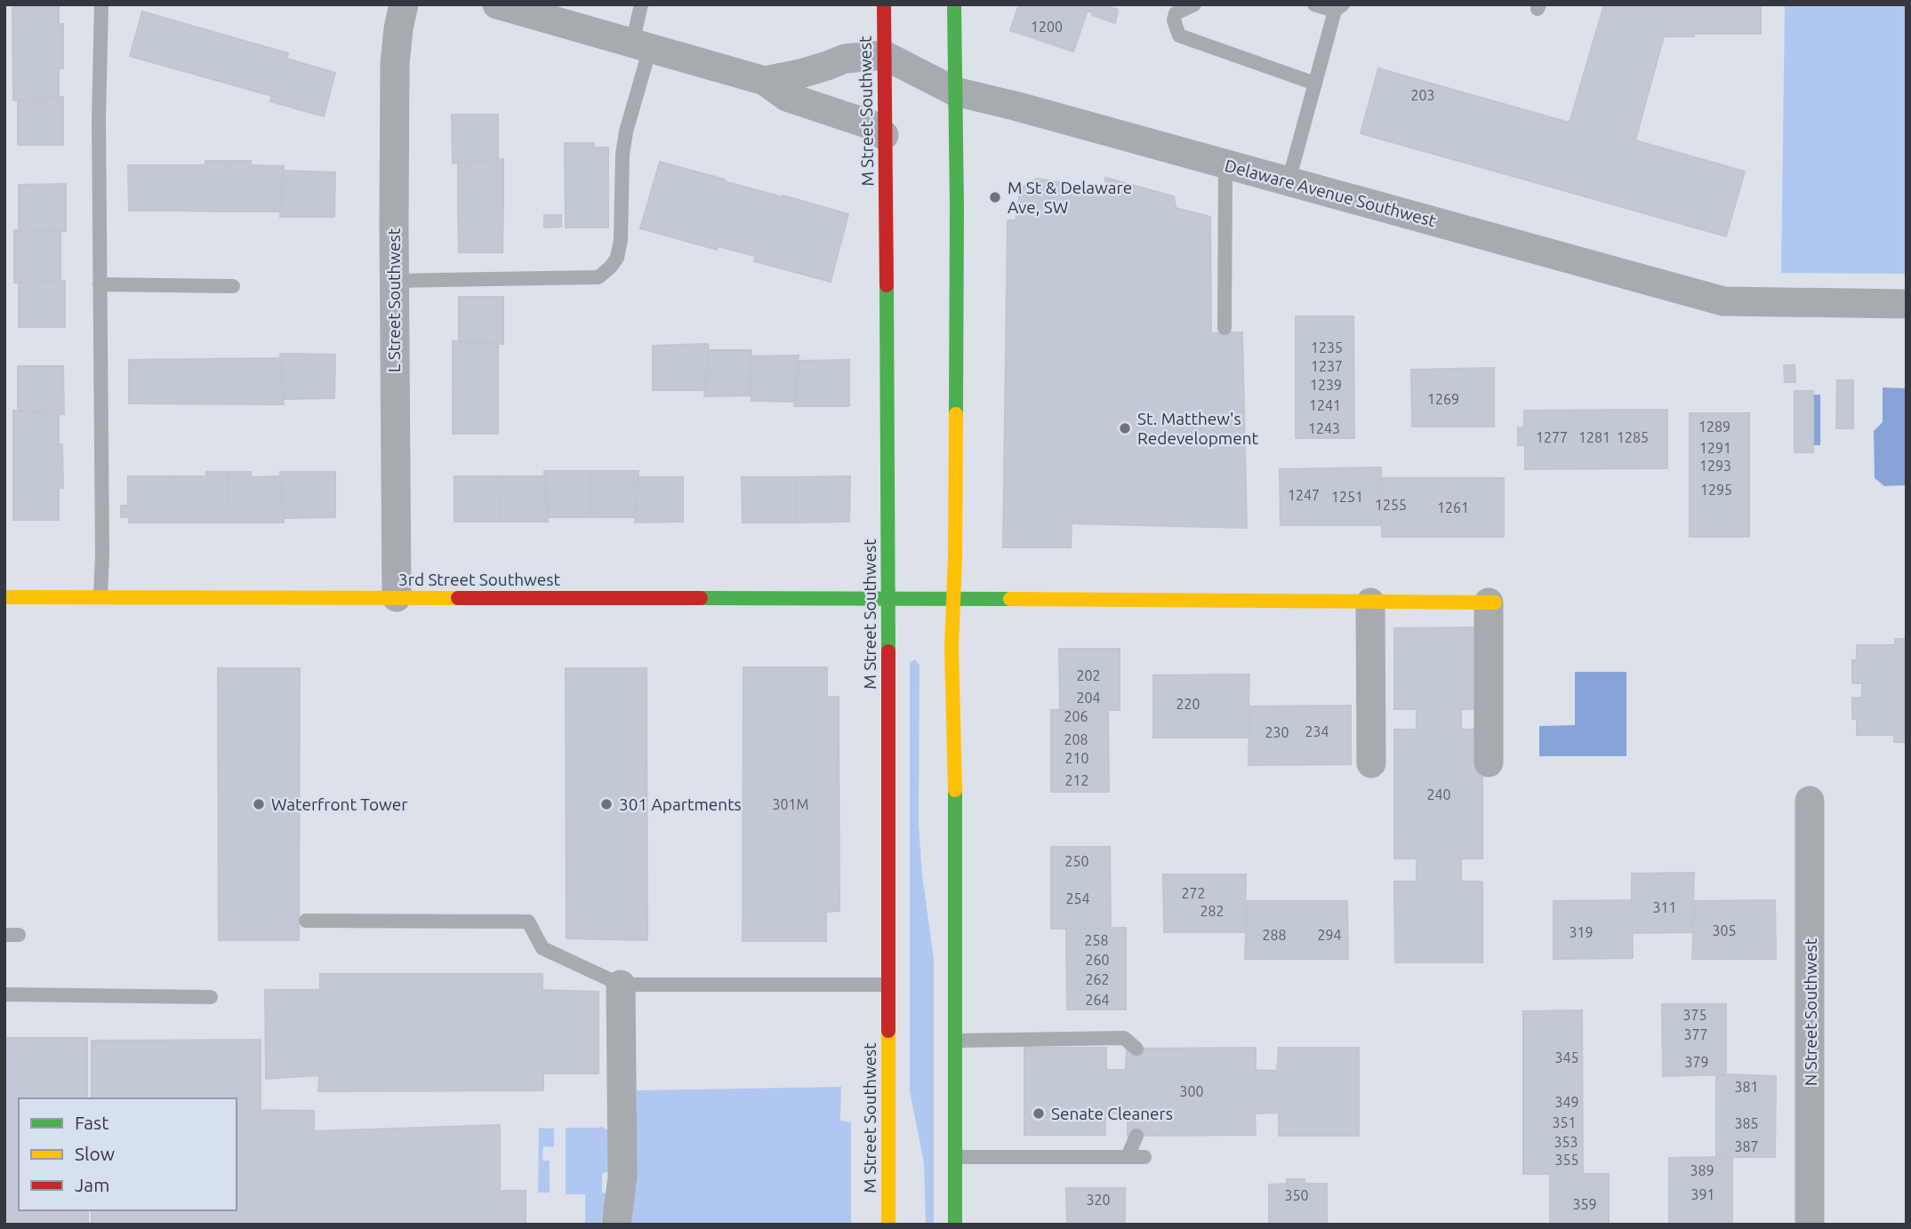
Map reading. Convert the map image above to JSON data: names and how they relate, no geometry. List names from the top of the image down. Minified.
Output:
{"streets":{"main road":["M Street Southwest","3rd Street Southwest"],"street":["Delaware Avenue Southwest","L Street Southwest","N Street Southwest"]},"crossings":[["M Street Southwest","Delaware Avenue Southwest"],["M Street Southwest","3rd Street Southwest"],["L Street Southwest","3rd Street Southwest"]],"places":["M St & Delaware Ave, SW","St. Matthew's Redevelopment","Waterfront Tower","301 Apartments","Senate Cleaners"],"house_numbers":["1200","203","1235","1237","1239","1269","1241","1289","1243","1277","1281","1285","1291","1293","1295","1247","1251","1255","1261","202","204","220","206","234","230","208","210","212","240","301M","250","272","254","311","282","305","319","288","294","258","260","262","264","375","377","345","379","381","300","349","351","385","353","387","355","389","391","350","320","359"],"legend":["Fast","Slow","Jam"]}
